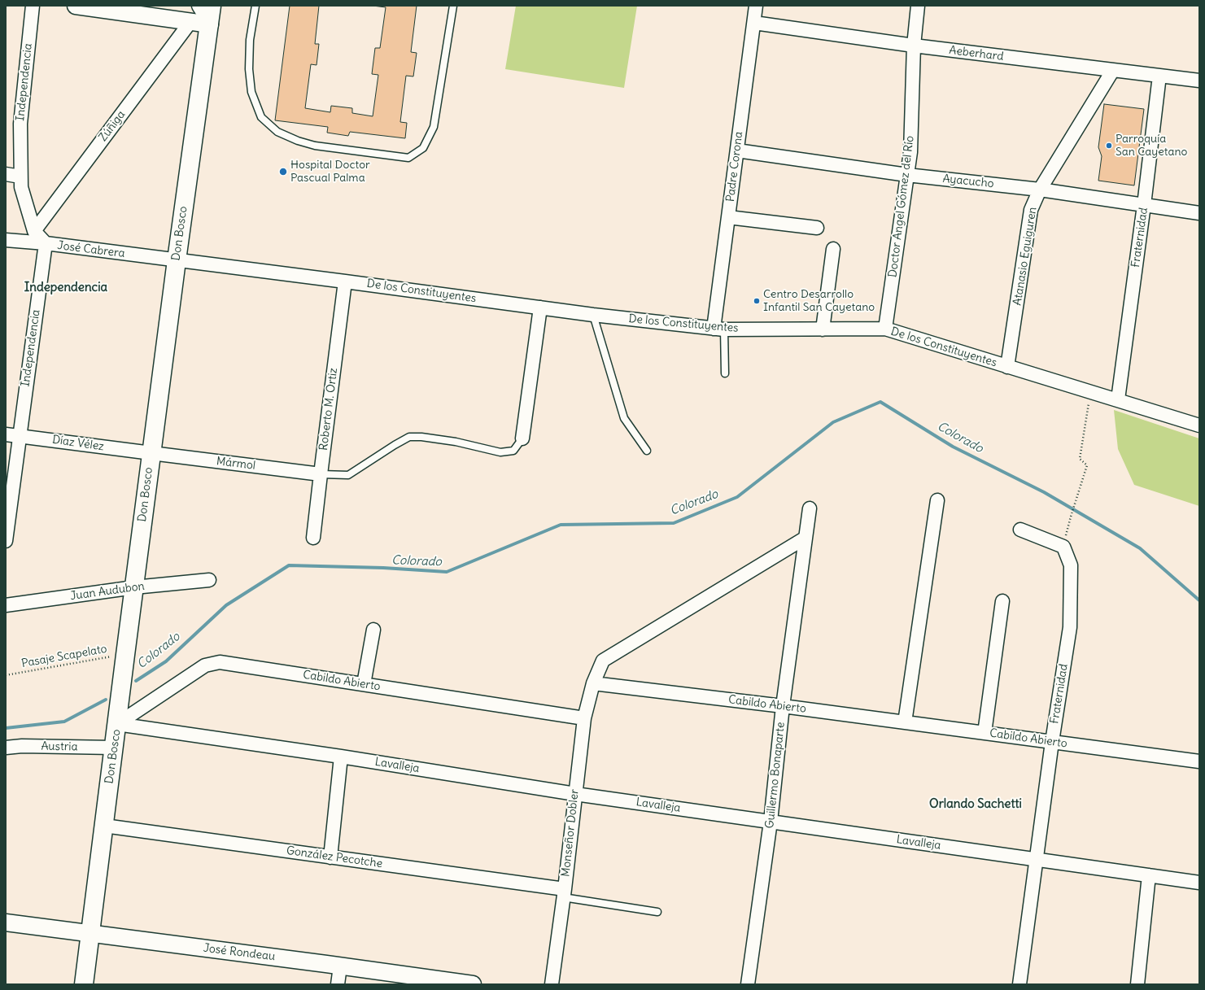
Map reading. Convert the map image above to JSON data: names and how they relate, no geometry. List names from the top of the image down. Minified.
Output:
{"streets":{"main road":["Don Bosco"],"street":["Aeberhard","Independencia","Zúñiga","Padre Corona","Ayacucho","Doctor Angel Gómez del Río","Fraternidad","José Cabrera","Atanasio Eguiguren","De los Constituyentes","Roberto M. Ortiz","Díaz Vélez","Mármol","Juan Audubon","Cabildo Abierto","Austria","Lavalleja","Guillermo Bonaparte","Monseñor Dobler","González Pecotche","José Rondeau"],"path":["Pasaje Scapelato"]},"crossings":[["Aeberhard","Padre Corona"],["Aeberhard","Doctor Angel Gómez del Río"],["Aeberhard","Fraternidad"],["Aeberhard","Atanasio Eguiguren"],["Independencia","Zúñiga"],["Independencia","José Cabrera"],["Independencia","Díaz Vélez"],["Padre Corona","Ayacucho"],["Padre Corona","De los Constituyentes"],["Ayacucho","Doctor Angel Gómez del Río"],["Ayacucho","Fraternidad"],["Ayacucho","Atanasio Eguiguren"],["Doctor Angel Gómez del Río","De los Constituyentes"],["Don Bosco","José Cabrera"],["Don Bosco","De los Constituyentes"],["Don Bosco","Díaz Vélez"],["Don Bosco","Mármol"],["Don Bosco","Juan Audubon"],["Don Bosco","Pasaje Scapelato"],["Don Bosco","Cabildo Abierto"],["Don Bosco","Austria"],["Don Bosco","Lavalleja"],["Don Bosco","González Pecotche"],["Don Bosco","José Rondeau"],["Fraternidad","De los Constituyentes"],["Fraternidad","Cabildo Abierto"],["Fraternidad","Lavalleja"],["José Cabrera","De los Constituyentes"],["Atanasio Eguiguren","De los Constituyentes"],["De los Constituyentes","Roberto M. Ortiz"],["Roberto M. Ortiz","Mármol"],["Díaz Vélez","Mármol"],["Cabildo Abierto","Lavalleja"],["Cabildo Abierto","Guillermo Bonaparte"],["Cabildo Abierto","Monseñor Dobler"],["Lavalleja","Guillermo Bonaparte"],["Lavalleja","Monseñor Dobler"],["Monseñor Dobler","González Pecotche"]],"districts":["Independencia","Orlando Sachetti"],"water":["Colorado"],"places":["Parroquía San Cayetano","Hospital Doctor Pascual Palma","Centro Desarrollo Infantil San Cayetano"]}
